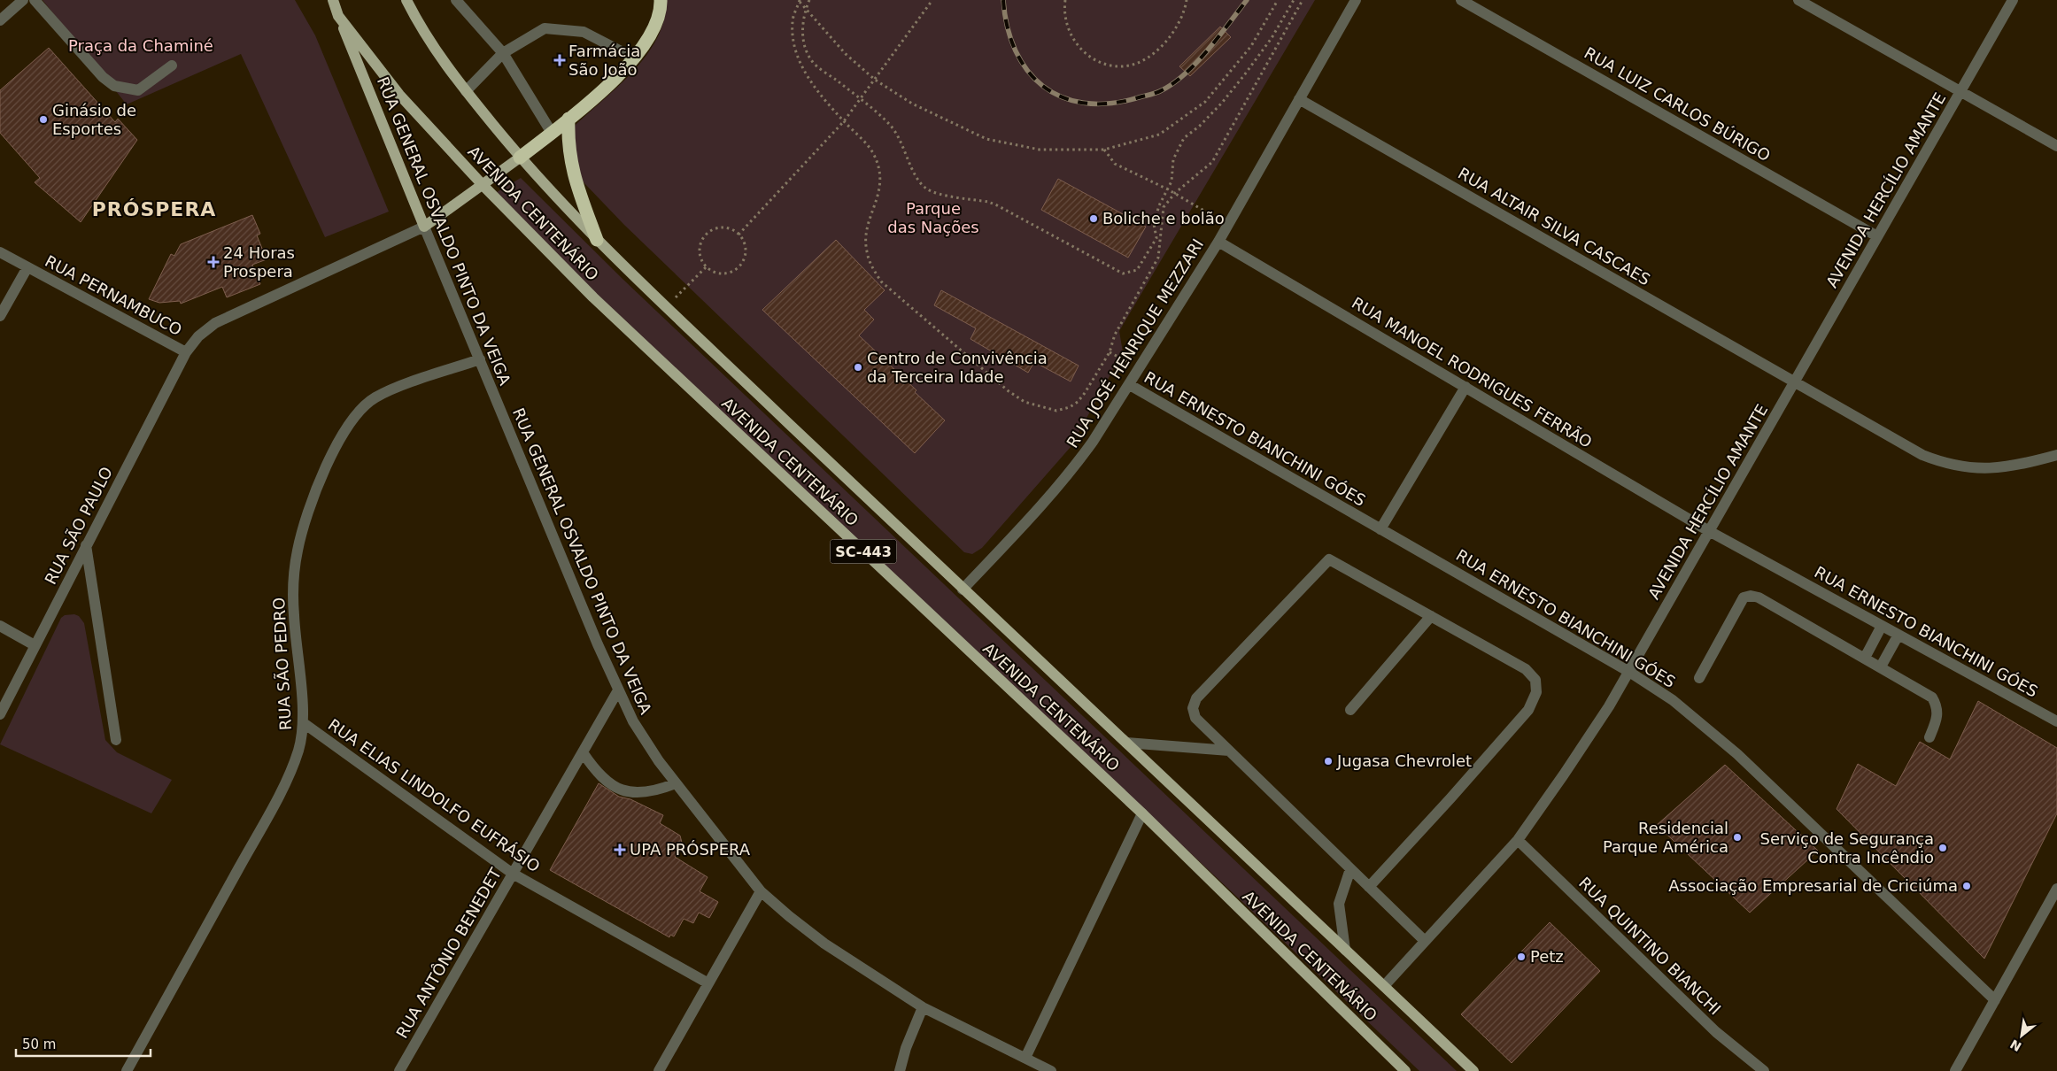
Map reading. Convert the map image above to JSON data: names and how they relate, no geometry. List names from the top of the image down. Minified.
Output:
{"streets":{"main road":["AVENIDA CENTENÁRIO","RUA GENERAL OSVALDO PINTO DA VEIGA","RUA PERNAMBUCO","SC-443"],"street":["RUA LUIZ CARLOS BÚRIGO","AVENIDA HERCÍLIO AMANTE","RUA ALTAIR SILVA CASCAES","RUA JOSÉ HENRIQUE MEZZARI","RUA MANOEL RODRIGUES FERRÃO","RUA ERNESTO BIANCHINI GÓES","RUA SÃO PAULO","RUA SÃO PEDRO","RUA ELIAS LINDOLFO EUFRÁSIO","RUA QUINTINO BIANCHI","RUA ANTÔNIO BENEDET"]},"crossings":[["RUA LUIZ CARLOS BÚRIGO","AVENIDA HERCÍLIO AMANTE"],["AVENIDA HERCÍLIO AMANTE","AVENIDA CENTENÁRIO"],["AVENIDA HERCÍLIO AMANTE","RUA ALTAIR SILVA CASCAES"],["AVENIDA HERCÍLIO AMANTE","RUA MANOEL RODRIGUES FERRÃO"],["AVENIDA HERCÍLIO AMANTE","RUA ERNESTO BIANCHINI GÓES"],["AVENIDA HERCÍLIO AMANTE","RUA QUINTINO BIANCHI"],["AVENIDA CENTENÁRIO","RUA GENERAL OSVALDO PINTO DA VEIGA"],["AVENIDA CENTENÁRIO","RUA PERNAMBUCO"],["AVENIDA CENTENÁRIO","RUA JOSÉ HENRIQUE MEZZARI"],["RUA ALTAIR SILVA CASCAES","RUA JOSÉ HENRIQUE MEZZARI"],["RUA GENERAL OSVALDO PINTO DA VEIGA","RUA PERNAMBUCO"],["RUA GENERAL OSVALDO PINTO DA VEIGA","RUA SÃO PEDRO"],["RUA GENERAL OSVALDO PINTO DA VEIGA","RUA ANTÔNIO BENEDET"],["RUA PERNAMBUCO","RUA SÃO PAULO"],["RUA JOSÉ HENRIQUE MEZZARI","RUA MANOEL RODRIGUES FERRÃO"],["RUA JOSÉ HENRIQUE MEZZARI","RUA ERNESTO BIANCHINI GÓES"],["RUA MANOEL RODRIGUES FERRÃO","RUA ERNESTO BIANCHINI GÓES"],["RUA SÃO PEDRO","RUA ELIAS LINDOLFO EUFRÁSIO"],["RUA ELIAS LINDOLFO EUFRÁSIO","RUA ANTÔNIO BENEDET"]],"districts":["PRÓSPERA"],"parks":["Praça da Chaminé","Parque das Nações"],"places":{"health":["Farmácia São João","24 Horas Prospera","UPA PRÓSPERA"],"other":["Ginásio de Esportes","Boliche e bolão","Centro de Convivência da Terceira Idade","Jugasa Chevrolet","Residencial Parque América","Serviço de Segurança Contra Incêndio","Associação Empresarial de Criciúma","Petz"]},"scale_bar":"50 m","north":"bottom left"}
